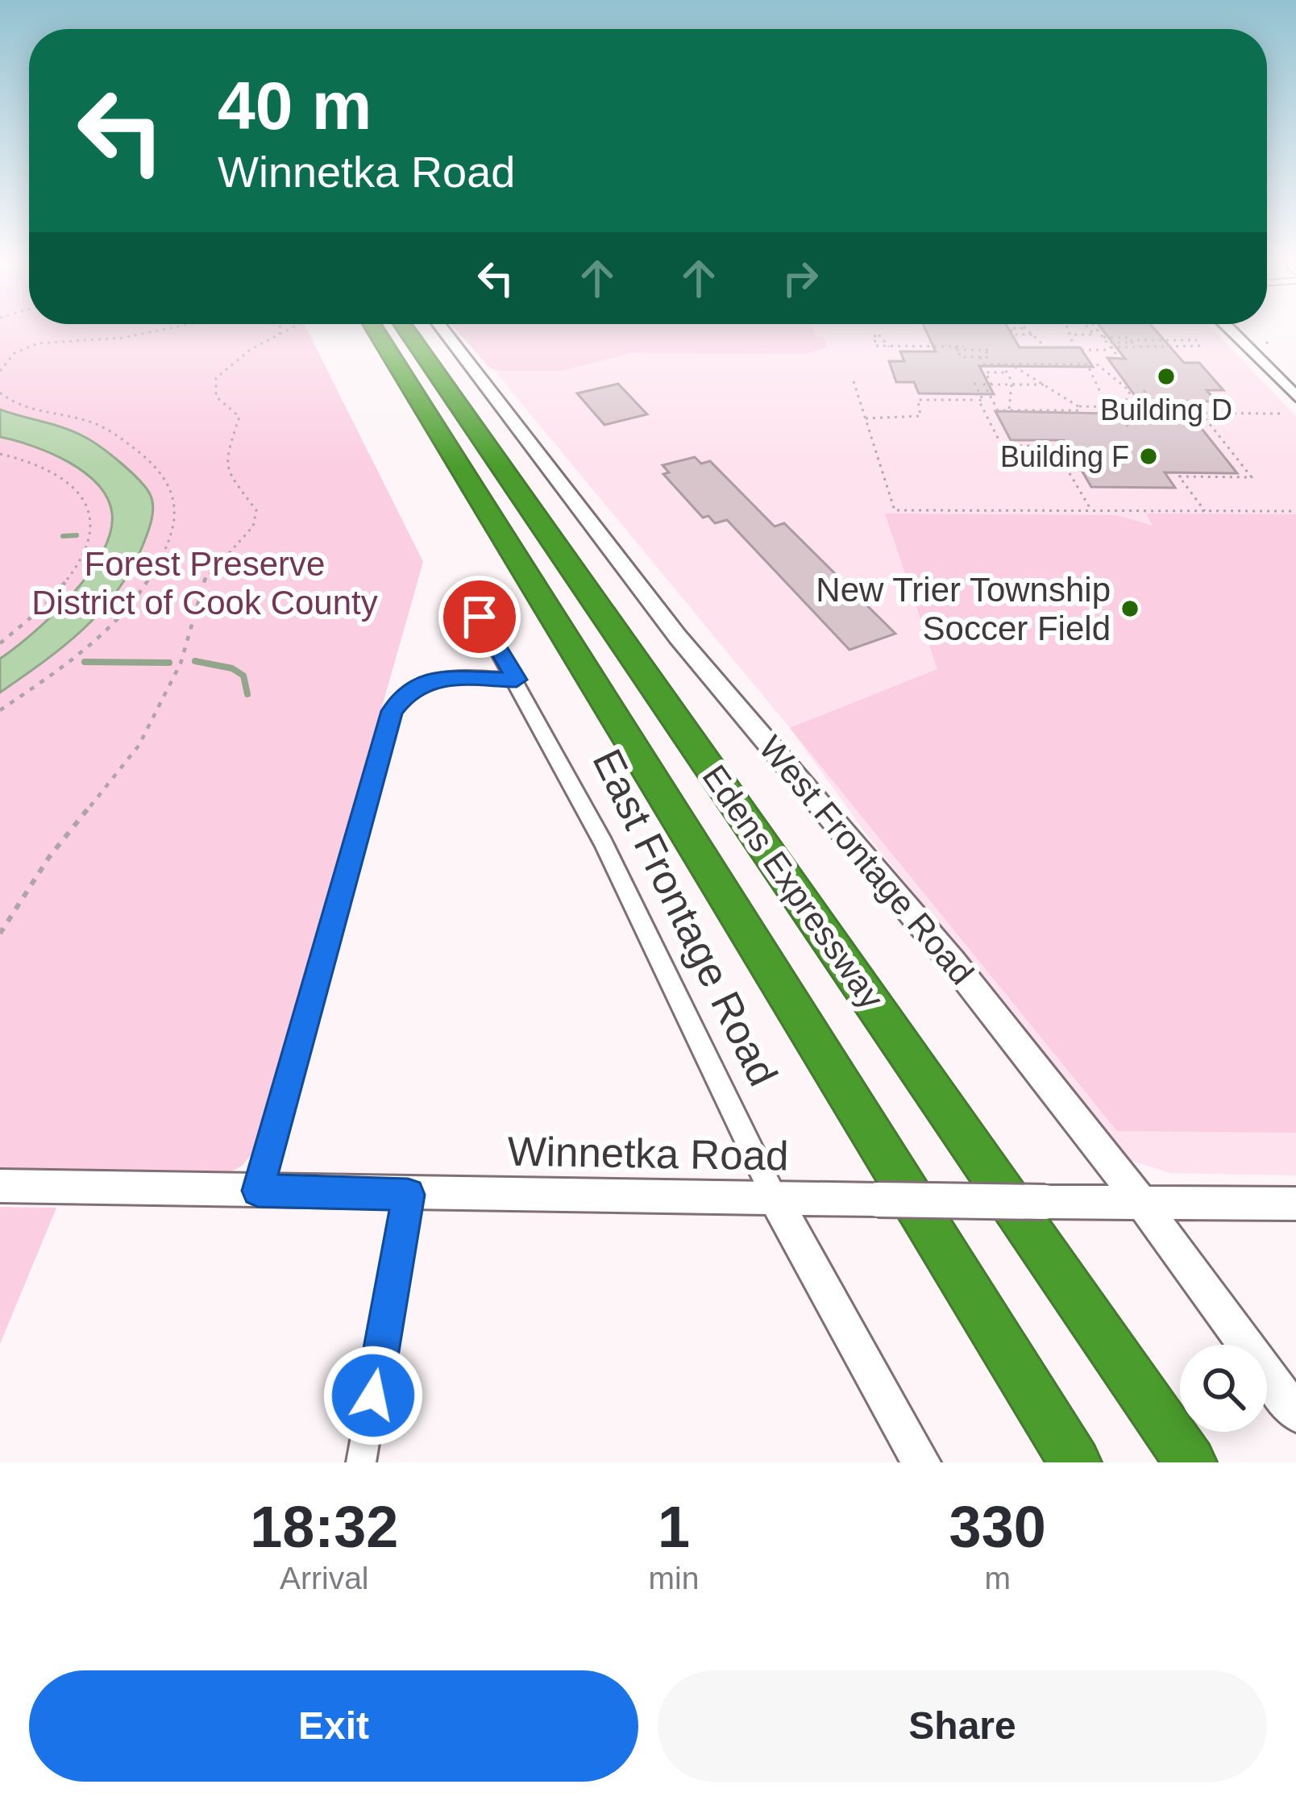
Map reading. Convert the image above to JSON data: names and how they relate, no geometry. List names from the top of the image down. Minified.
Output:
{"streets":{"highway":["Edens Expressway"],"street":["West Frontage Road","East Frontage Road","Winnetka Road"]},"crossings":[["West Frontage Road","Winnetka Road"],["East Frontage Road","Winnetka Road"]],"parks":["Forest Preserve District of Cook County"],"places":["Building D","Building F","New Trier Township Soccer Field"],"page":{"turn":["40 m","Winnetka Road"],"eta":["18:32","Arrival","1","min","330","m"],"buttons":["Exit","Share"]}}
